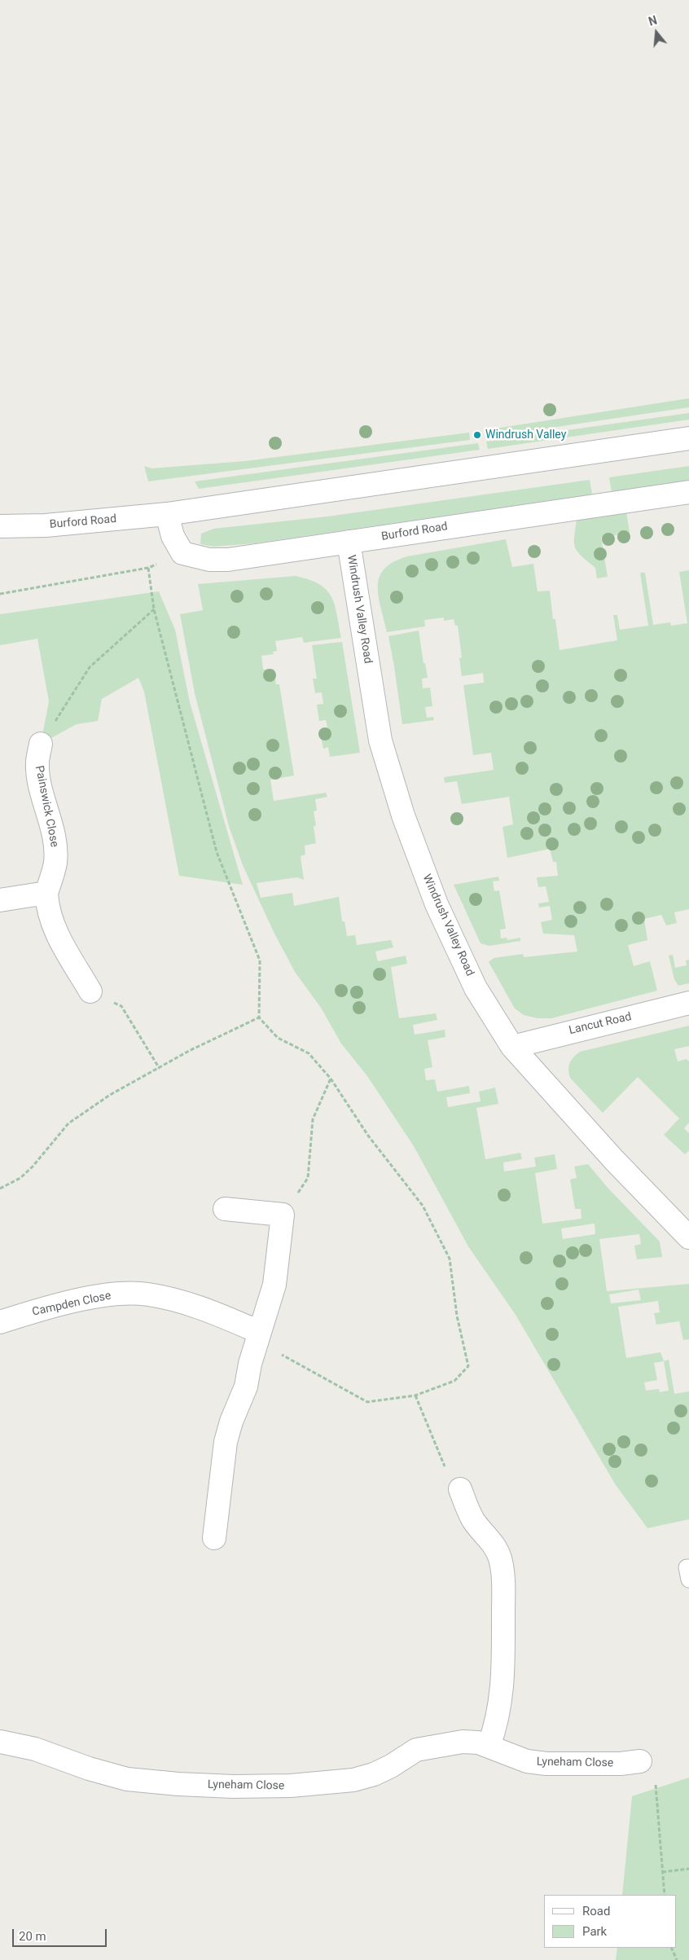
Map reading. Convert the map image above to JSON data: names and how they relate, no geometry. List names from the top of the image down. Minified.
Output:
{"streets":{"street":["Burford Road","Windrush Valley Road","Painswick Close","Lancut Road","Campden Close","Lyneham Close"]},"crossings":[["Burford Road","Windrush Valley Road"],["Windrush Valley Road","Lancut Road"]],"places":["Windrush Valley"],"legend":["Road","Park"],"scale_bar":"20 m","north":"top"}
